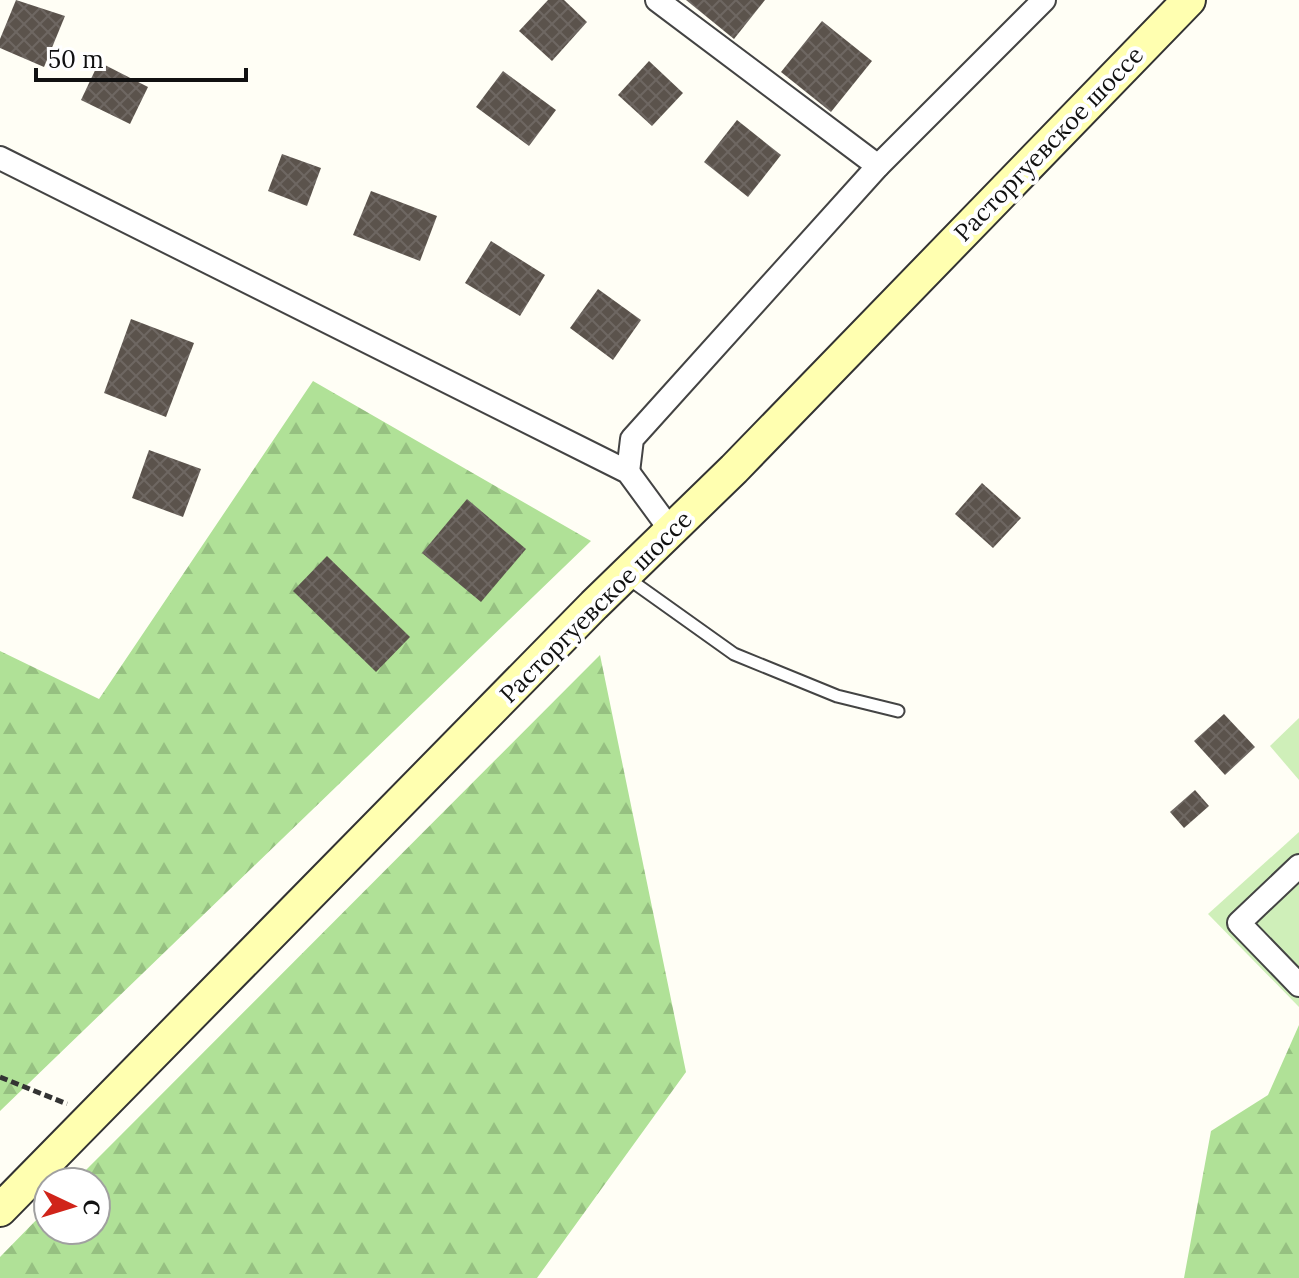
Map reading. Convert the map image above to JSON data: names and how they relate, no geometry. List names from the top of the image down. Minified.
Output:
{"streets":{"main road":["Расторгуевское шоссе"]},"scale_bar":"50 m","north":"right"}
